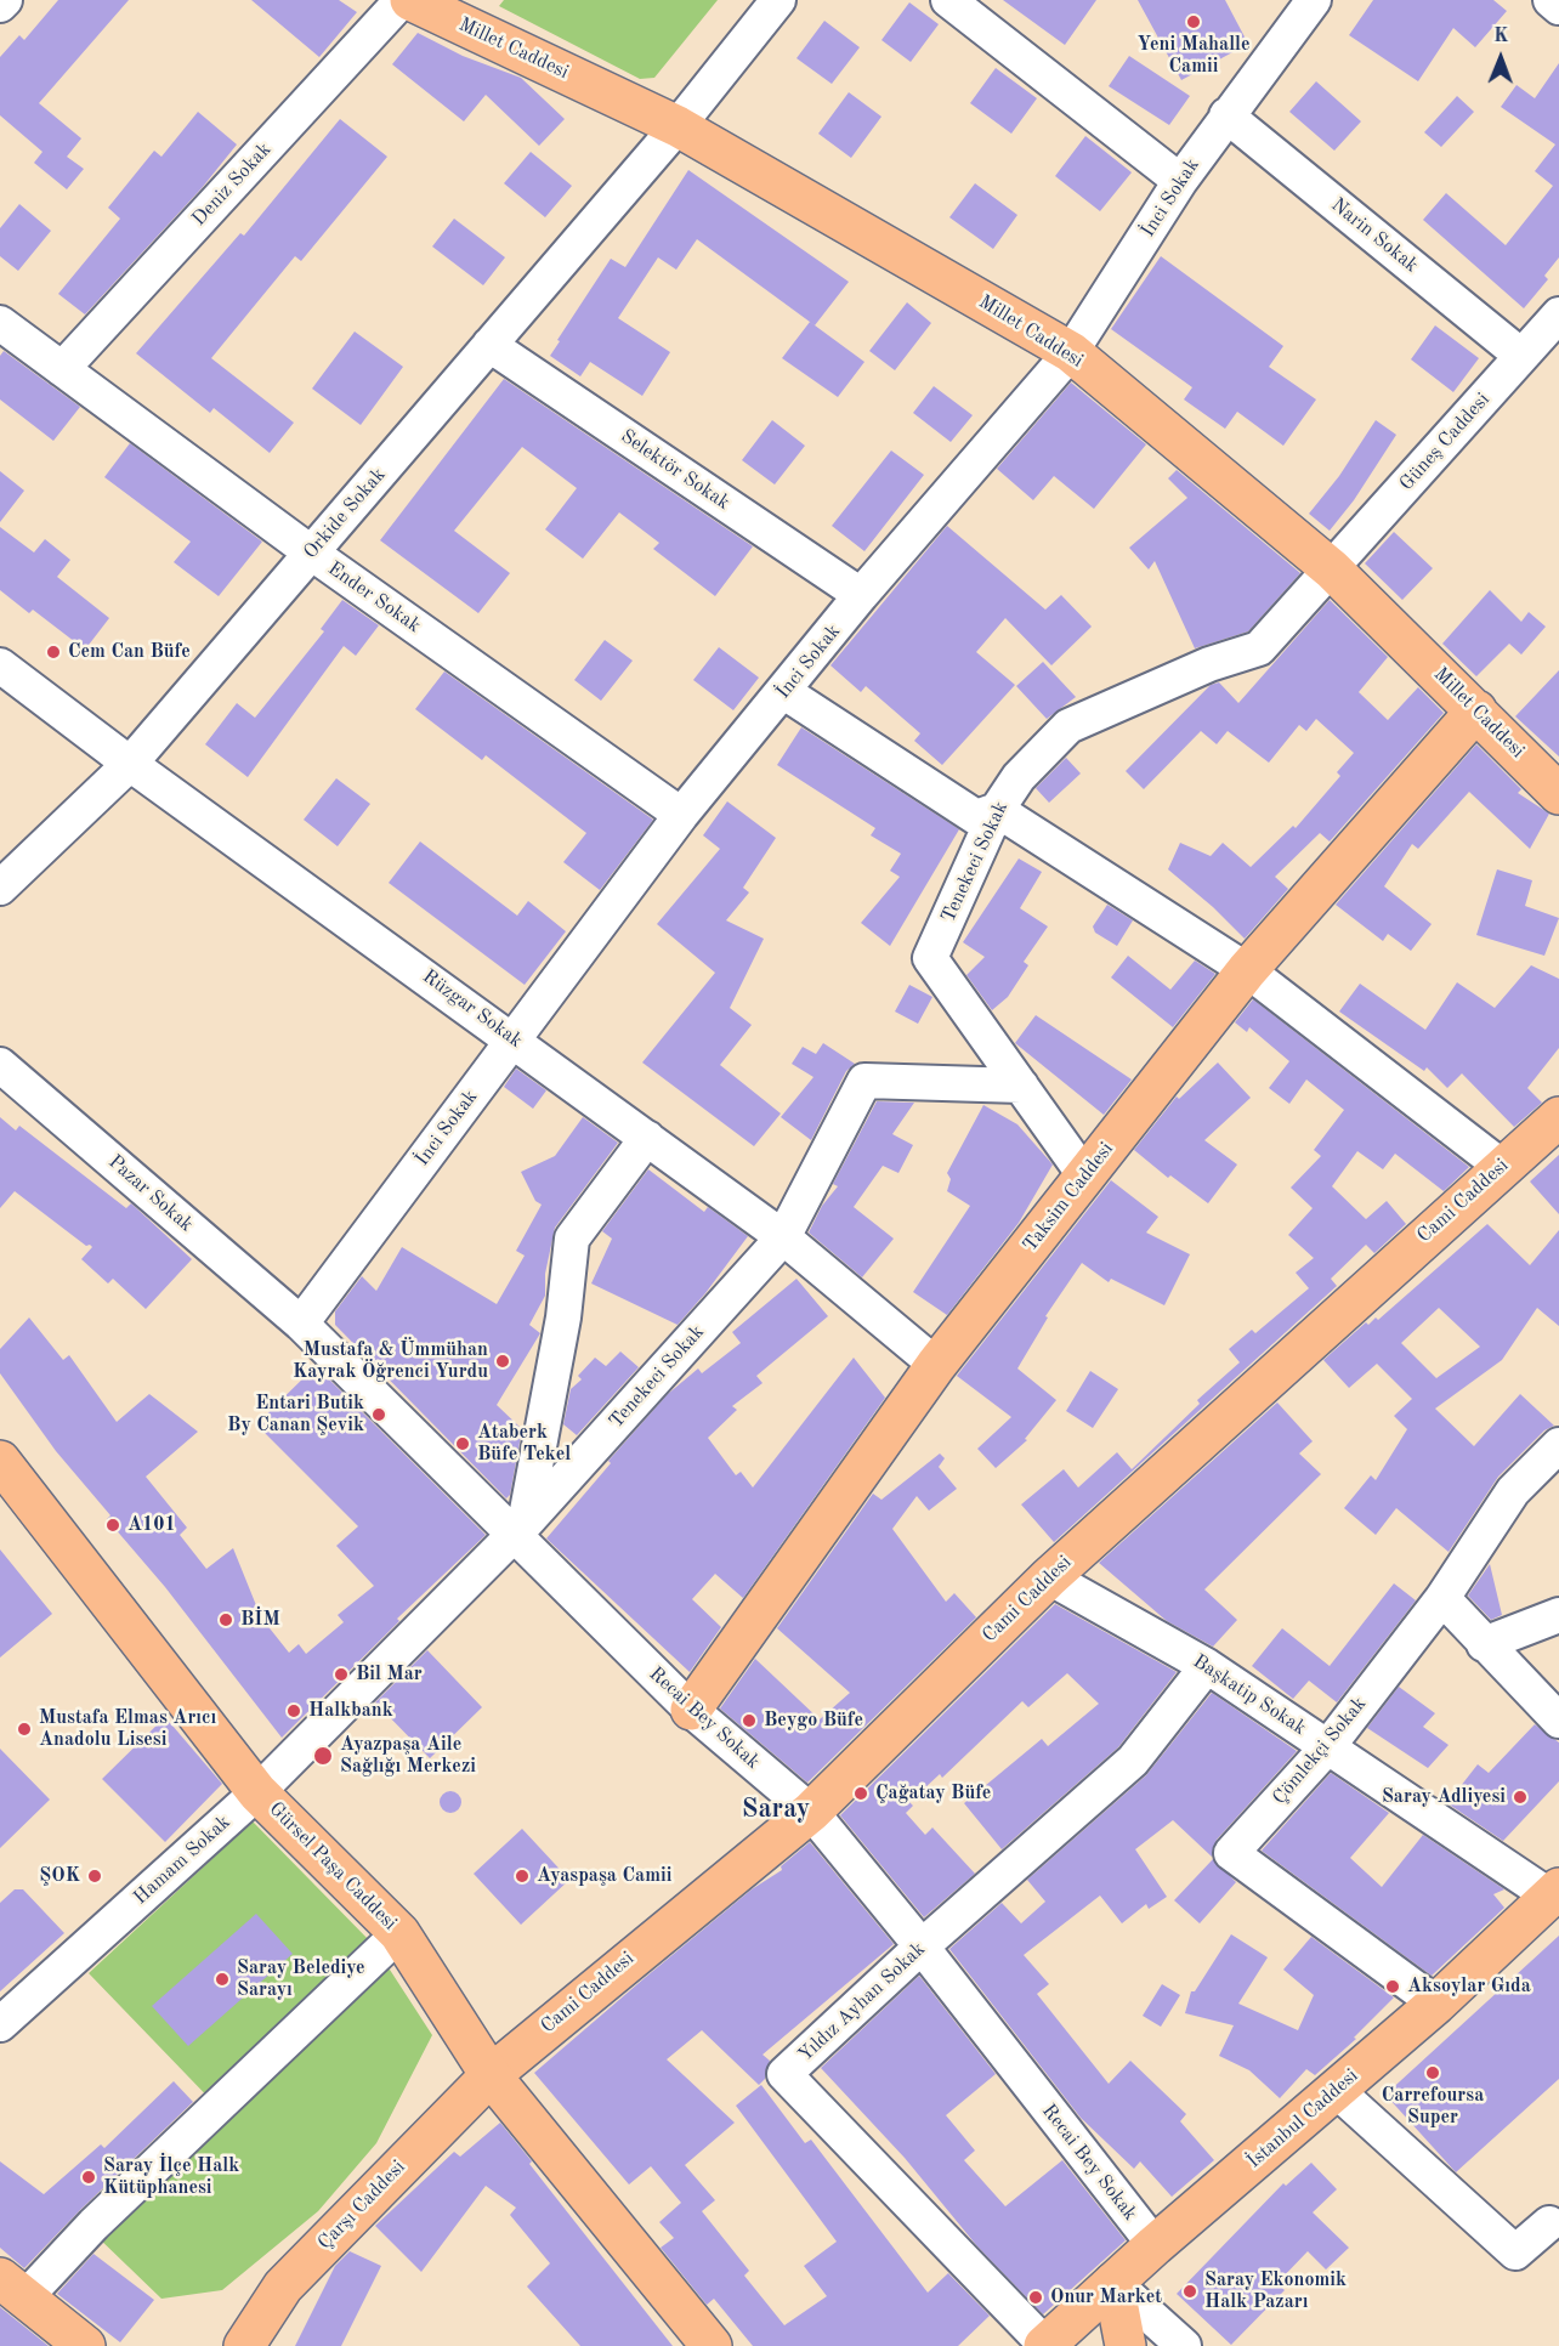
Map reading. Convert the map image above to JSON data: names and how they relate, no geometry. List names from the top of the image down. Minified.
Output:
{"streets":{"main road":["Millet Caddesi","Taksim Caddesi","Cami Caddesi","Gürsel Paşa Caddesi","İstanbul Caddesi","Çarşı Caddesi"],"street":["Deniz Sokak","İnci Sokak","Narin Sokak","Güneş Caddesi","Selektör Sokak","Orkide Sokak","Ender Sokak","Tenekeci Sokak","Rüzgar Sokak","Pazar Sokak","Başkatip Sokak","Recai Bey Sokak","Çömlekçi Sokak","Hamam Sokak","Yıldız Ayhan Sokak"]},"crossings":[["Millet Caddesi","İnci Sokak"],["Millet Caddesi","Güneş Caddesi"],["Millet Caddesi","Orkide Sokak"],["Millet Caddesi","Tenekeci Sokak"],["Millet Caddesi","Taksim Caddesi"],["Deniz Sokak","Ender Sokak"],["İnci Sokak","Narin Sokak"],["İnci Sokak","Selektör Sokak"],["İnci Sokak","Ender Sokak"],["İnci Sokak","Rüzgar Sokak"],["İnci Sokak","Pazar Sokak"],["İnci Sokak","Recai Bey Sokak"],["Narin Sokak","Güneş Caddesi"],["Güneş Caddesi","Tenekeci Sokak"],["Selektör Sokak","Orkide Sokak"],["Orkide Sokak","Ender Sokak"],["Orkide Sokak","Rüzgar Sokak"],["Tenekeci Sokak","Rüzgar Sokak"],["Tenekeci Sokak","Taksim Caddesi"],["Tenekeci Sokak","Recai Bey Sokak"],["Tenekeci Sokak","Hamam Sokak"],["Rüzgar Sokak","Taksim Caddesi"],["Pazar Sokak","Recai Bey Sokak"],["Taksim Caddesi","Recai Bey Sokak"],["Cami Caddesi","Başkatip Sokak"],["Cami Caddesi","Recai Bey Sokak"],["Cami Caddesi","Gürsel Paşa Caddesi"],["Cami Caddesi","Çarşı Caddesi"],["Başkatip Sokak","Çömlekçi Sokak"],["Başkatip Sokak","Yıldız Ayhan Sokak"],["Başkatip Sokak","İstanbul Caddesi"],["Recai Bey Sokak","Hamam Sokak"],["Recai Bey Sokak","Yıldız Ayhan Sokak"],["Recai Bey Sokak","İstanbul Caddesi"],["Çömlekçi Sokak","İstanbul Caddesi"],["Hamam Sokak","Gürsel Paşa Caddesi"],["Gürsel Paşa Caddesi","Çarşı Caddesi"],["Yıldız Ayhan Sokak","İstanbul Caddesi"]],"districts":["Saray"],"places":["Yeni Mahalle Camii","Cem Can Büfe","Mustafa & Ümmühan Kayrak Öğrenci Yurdu","Entari Butik By Canan Şevik","Ataberk Büfe Tekel","A101","BİM","Bil Mar","Halkbank","Beygo Büfe","Mustafa Elmas Arıcı Anadolu Lisesi","Ayazpaşa Aile Sağlığı Merkezi","Çağatay Büfe","Saray Adliyesi","ŞOK","Ayaspaşa Camii","Saray Belediye Sarayı","Aksoylar Gıda","Carrefoursa Super","Saray İlçe Halk Kütüphanesi","Saray Ekonomik Halk Pazarı","Onur Market"],"north":"top"}
